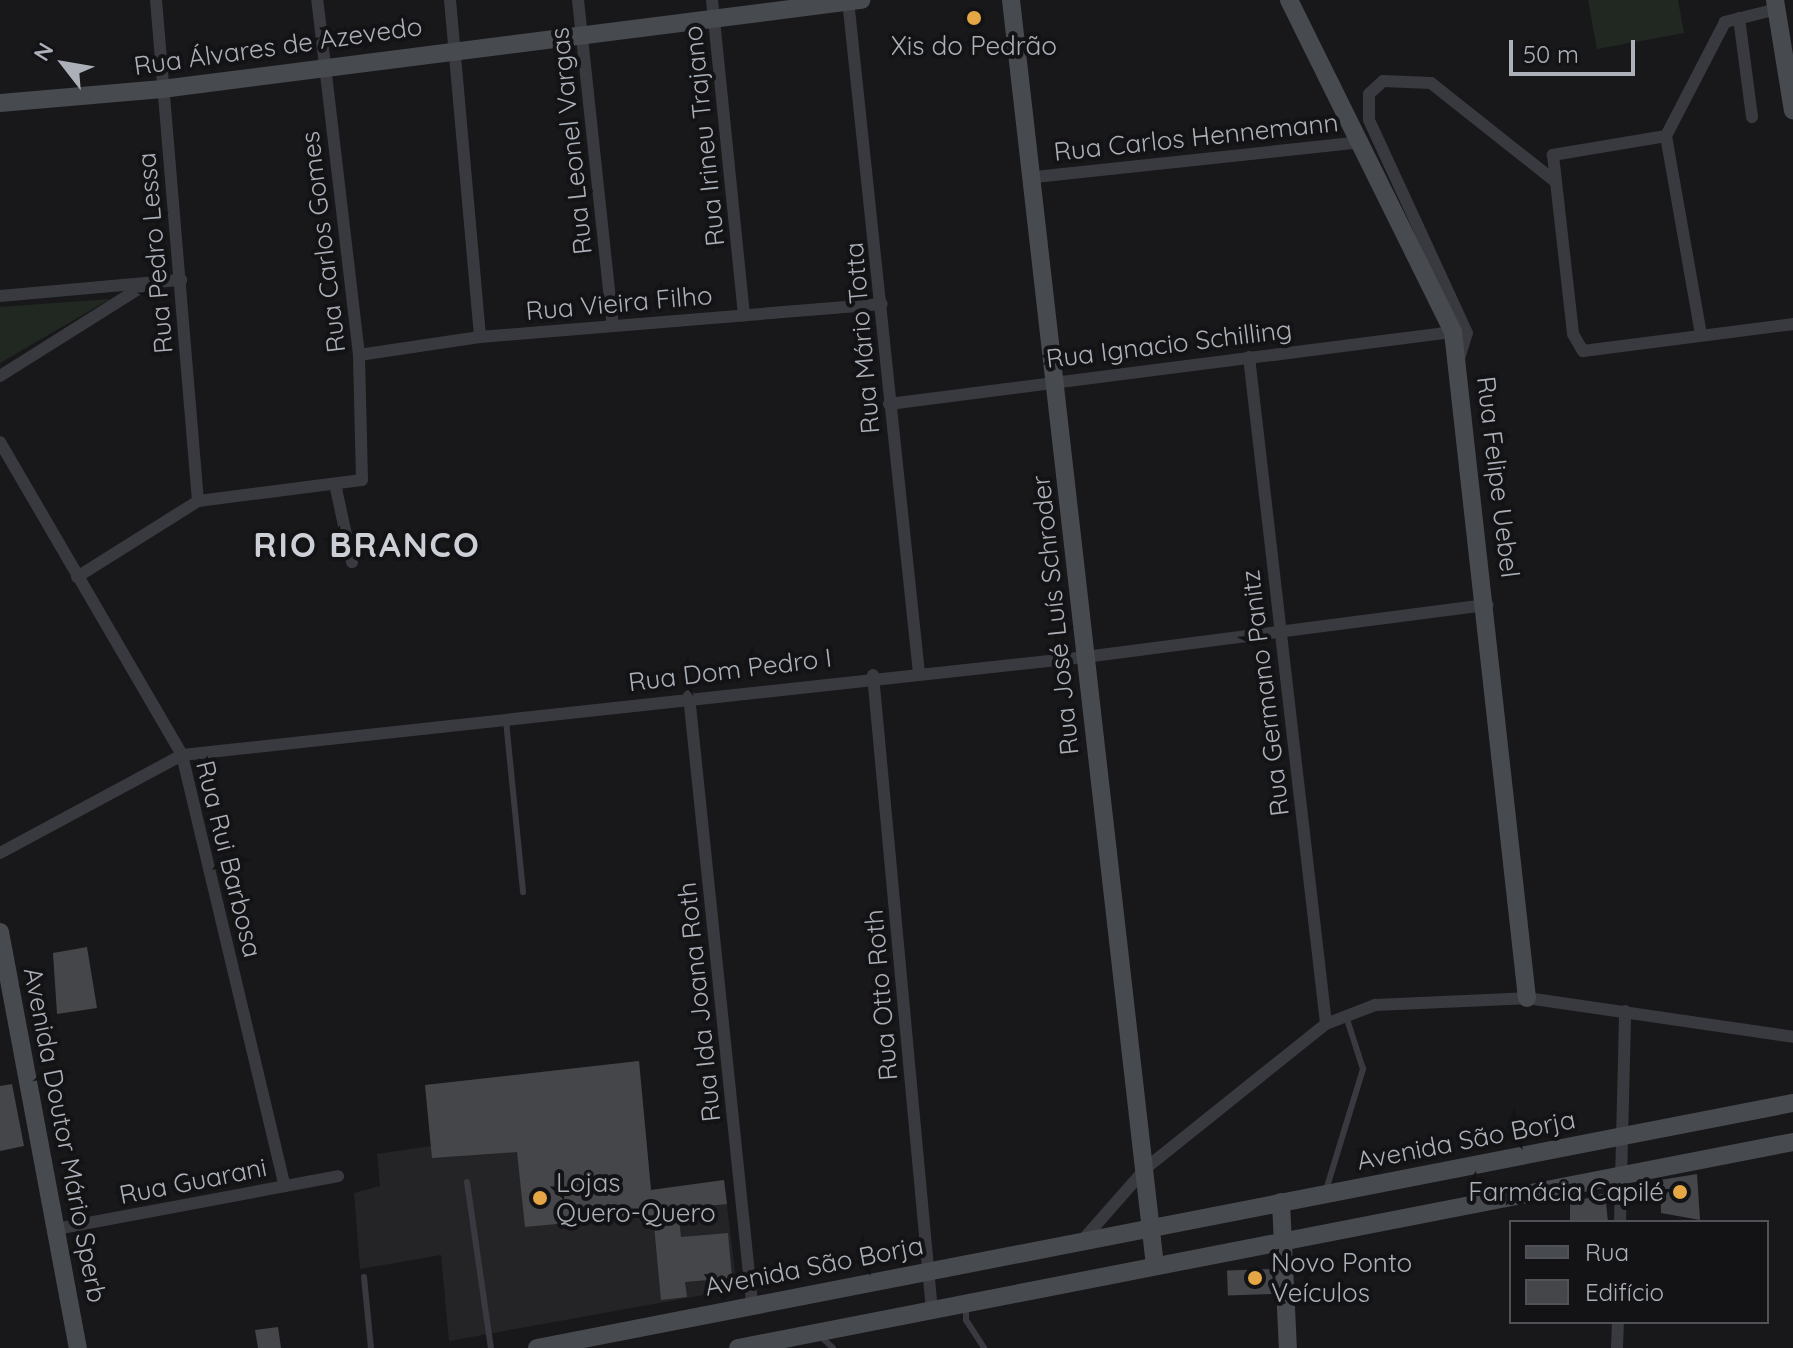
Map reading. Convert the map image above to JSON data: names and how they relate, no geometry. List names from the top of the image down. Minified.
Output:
{"streets":{"street":["Rua Álvares de Azevedo","Rua Irineu Trajano","Rua Carlos Hennemann","Rua Leonel Vargas","Rua Carlos Gomes","Rua Pedro Lessa","Rua Vieira Filho","Rua Mário Totta","Rua Ignacio Schilling","Rua Felipe Uebel","Rua José Luís Schroder","Rua Dom Pedro I","Rua Germano Panitz","Rua Rui Barbosa","Rua Otto Roth","Rua Ida Joana Roth","Avenida Doutor Mário Sperb","Avenida São Borja","Rua Guarani"]},"crossings":[["Rua Álvares de Azevedo","Rua Irineu Trajano"],["Rua Álvares de Azevedo","Rua Leonel Vargas"],["Rua Álvares de Azevedo","Rua Carlos Gomes"],["Rua Álvares de Azevedo","Rua Pedro Lessa"],["Rua Álvares de Azevedo","Rua Mário Totta"],["Rua Irineu Trajano","Rua Vieira Filho"],["Rua Carlos Hennemann","Rua Felipe Uebel"],["Rua Carlos Hennemann","Rua José Luís Schroder"],["Rua Leonel Vargas","Rua Vieira Filho"],["Rua Carlos Gomes","Rua Vieira Filho"],["Rua Vieira Filho","Rua Mário Totta"],["Rua Mário Totta","Rua Ignacio Schilling"],["Rua Mário Totta","Rua Dom Pedro I"],["Rua Ignacio Schilling","Rua Felipe Uebel"],["Rua Ignacio Schilling","Rua José Luís Schroder"],["Rua Ignacio Schilling","Rua Germano Panitz"],["Rua Felipe Uebel","Rua Dom Pedro I"],["Rua José Luís Schroder","Rua Dom Pedro I"],["Rua José Luís Schroder","Avenida São Borja"],["Rua Dom Pedro I","Rua Germano Panitz"],["Rua Dom Pedro I","Rua Rui Barbosa"],["Rua Dom Pedro I","Rua Otto Roth"],["Rua Dom Pedro I","Rua Ida Joana Roth"],["Rua Rui Barbosa","Rua Guarani"],["Rua Otto Roth","Avenida São Borja"],["Rua Ida Joana Roth","Avenida São Borja"],["Avenida Doutor Mário Sperb","Rua Guarani"]],"districts":["RIO BRANCO"],"places":["Xis do Pedrão","Farmácia Capilé","Lojas Quero-Quero","Novo Ponto Veículos"],"legend":["Rua","Edifício"],"scale_bar":"50 m","north":"top left"}
